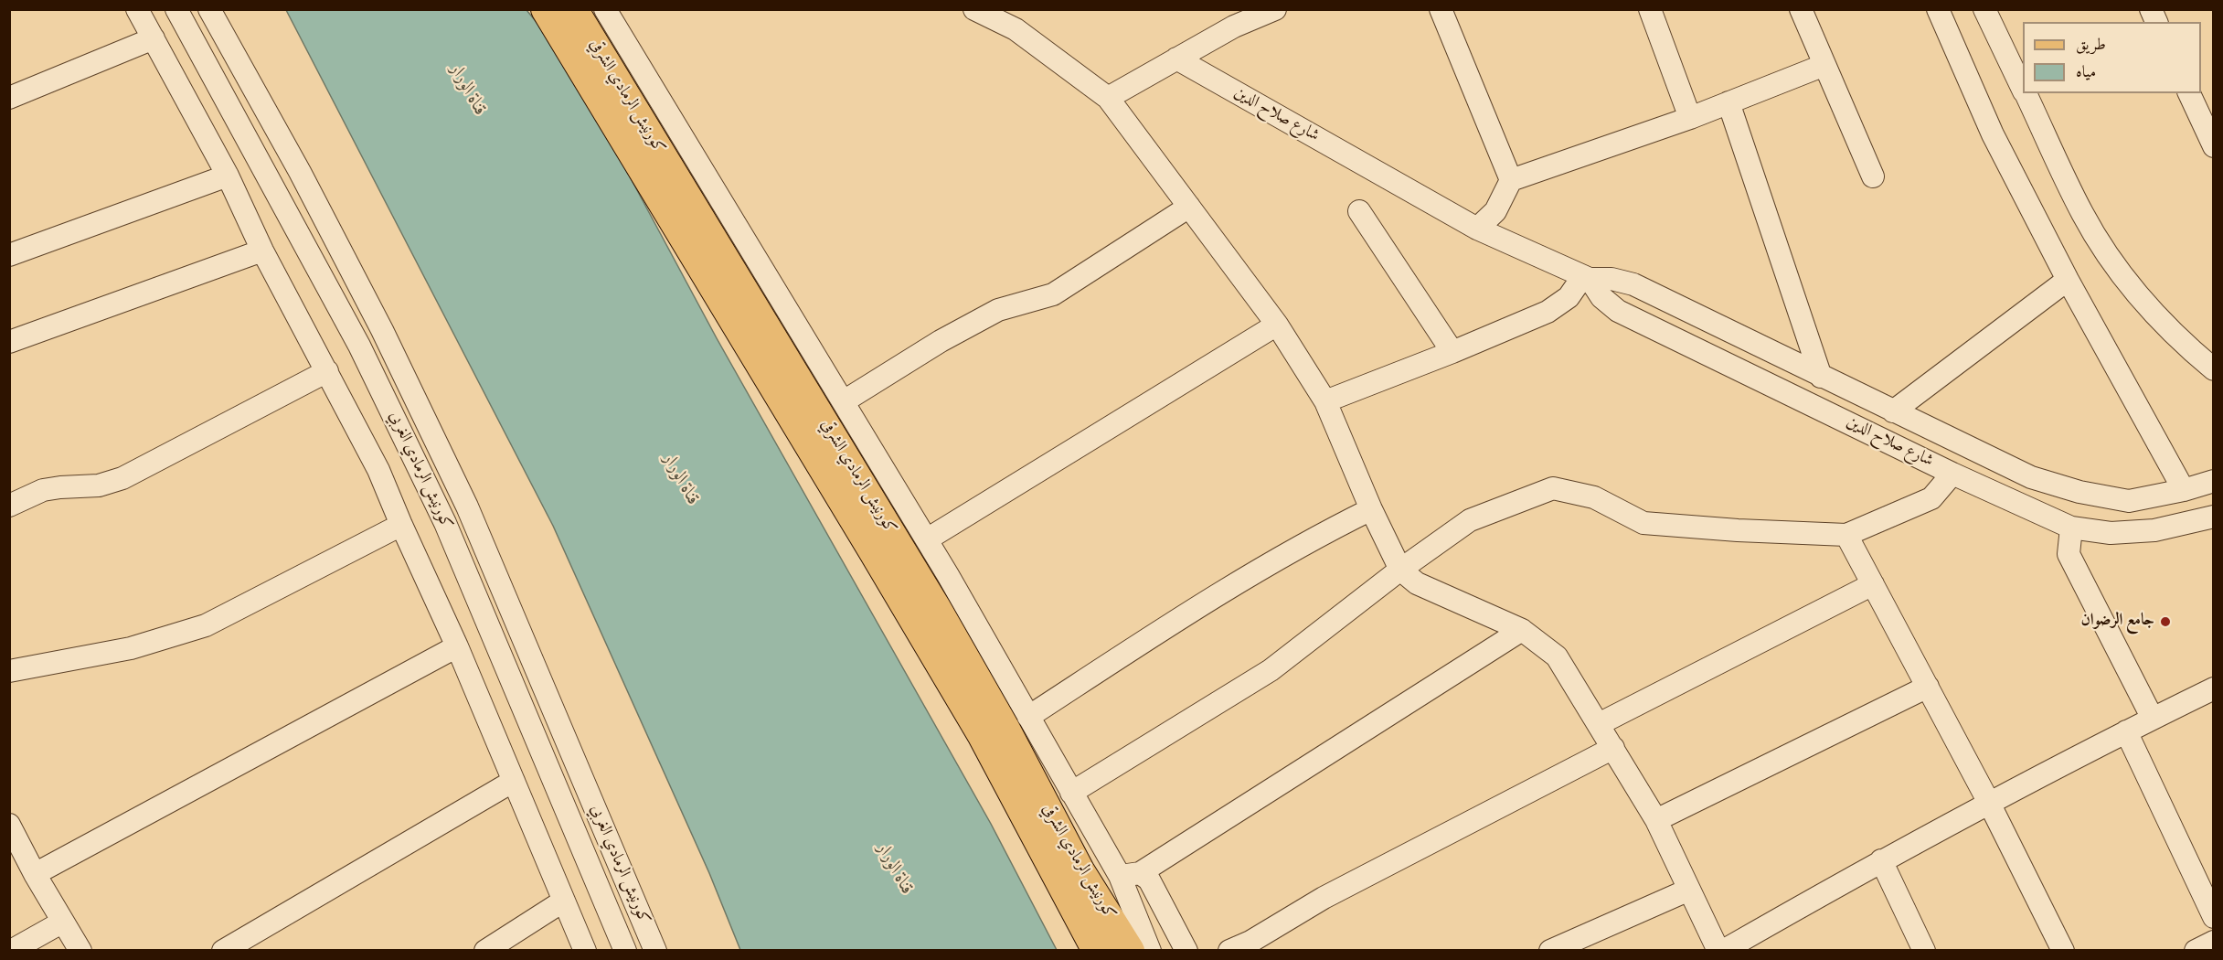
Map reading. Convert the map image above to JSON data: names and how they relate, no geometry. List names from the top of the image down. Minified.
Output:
{"streets":{"main road":["كورنيش الرمادي الشرقي"],"street":["شارع صلاح الدين","كورنيش الرمادي الغربي"]},"water":["قناة الورار"],"places":["جامع الرضوان"],"legend":["طريق","مياه"]}
